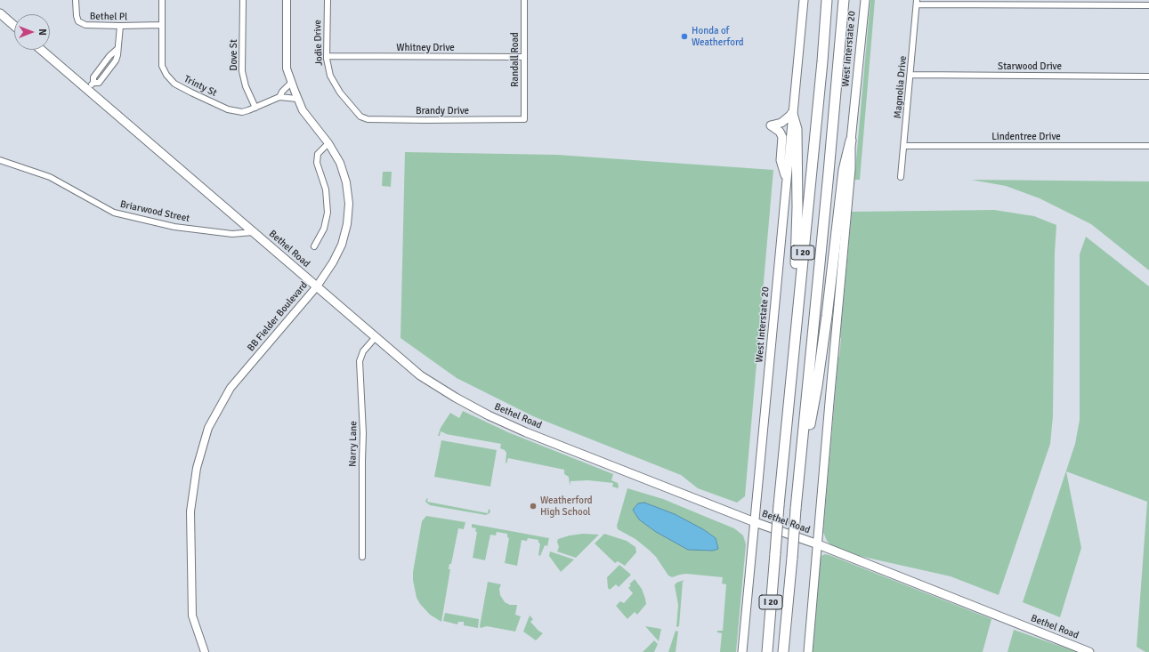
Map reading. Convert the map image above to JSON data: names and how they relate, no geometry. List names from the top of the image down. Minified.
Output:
{"streets":{"highway":["I 20"],"main road":["West Interstate 20","Bethel Road"],"street":["Bethel Pl","Jodie Drive","Whitney Drive","Dove St","Randall Road","Starwood Drive","Trinty St","Magnolia Drive","Brandy Drive","Lindentree Drive","Briarwood Street","BB Fielder Boulevard","Narry Lane"]},"crossings":[["Bethel Pl","Trinty St"],["Jodie Drive","Whitney Drive"],["Jodie Drive","Brandy Drive"],["Whitney Drive","Randall Road"],["West Interstate 20","Bethel Road"],["Dove St","Trinty St"],["Randall Road","Brandy Drive"],["Starwood Drive","Magnolia Drive"],["Trinty St","BB Fielder Boulevard"],["Magnolia Drive","Lindentree Drive"],["Briarwood Street","Bethel Road"],["Bethel Road","BB Fielder Boulevard"],["Bethel Road","Narry Lane"]],"places":["Honda of Weatherford","Weatherford High School"],"north":"right"}
